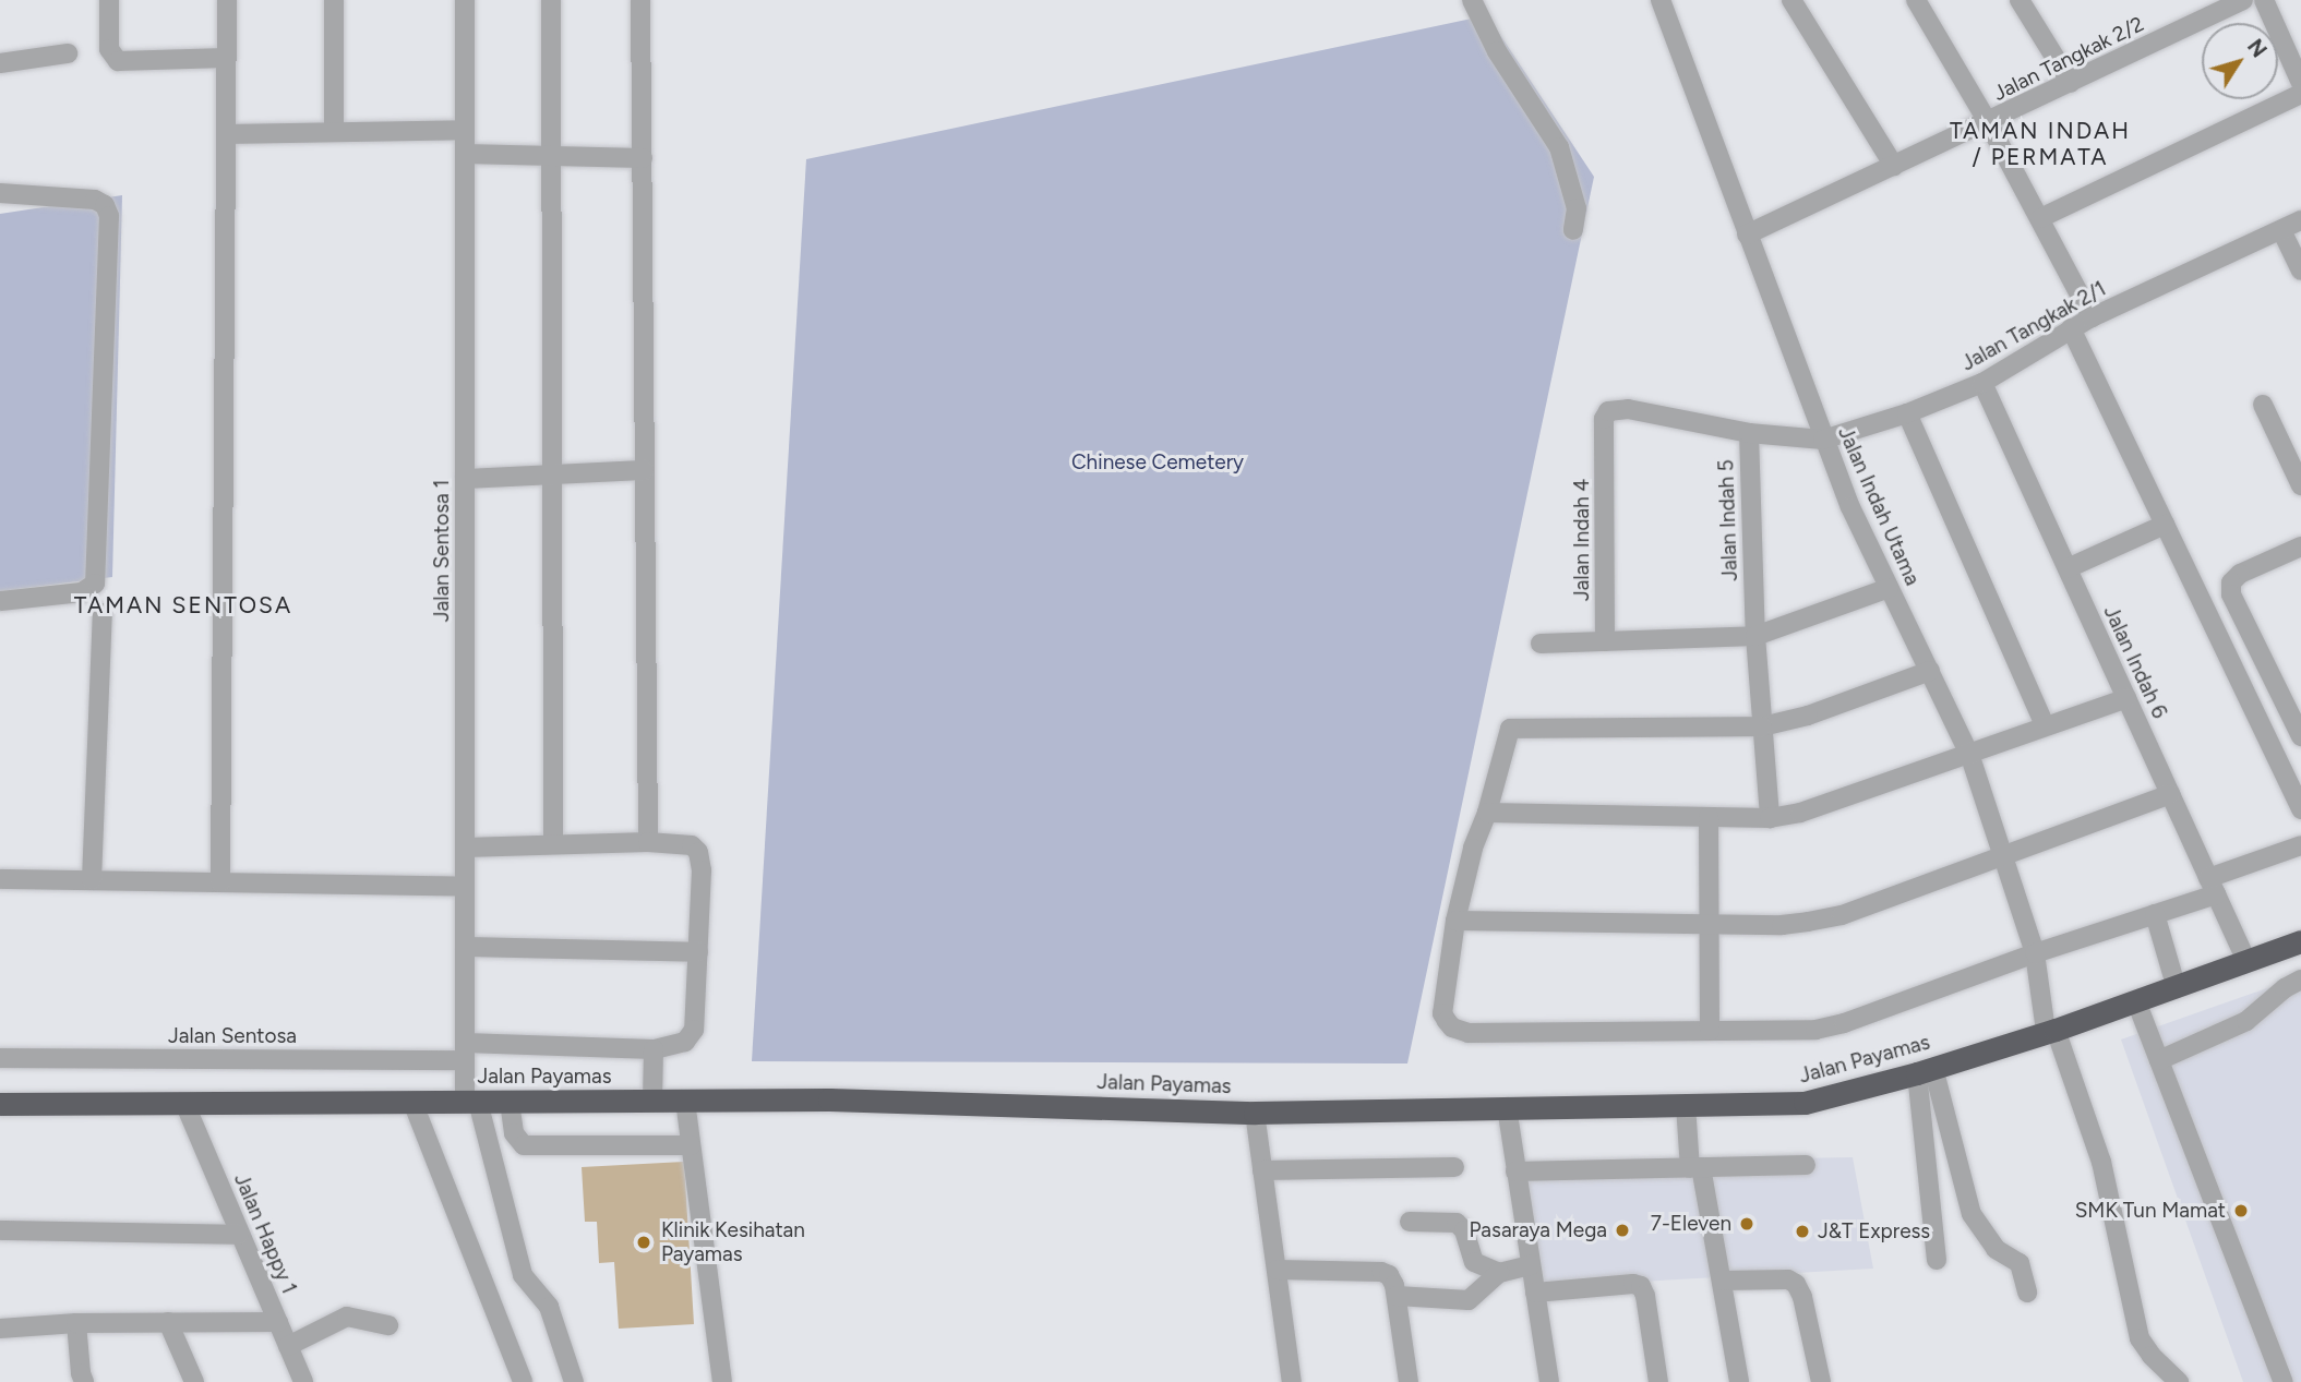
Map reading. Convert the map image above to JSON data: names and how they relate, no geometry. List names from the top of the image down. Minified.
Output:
{"streets":{"highway":["Jalan Payamas"],"street":["Jalan Tangkak 2/2","Jalan Tangkak 2/1","Jalan Indah Utama","Jalan Indah 5","Jalan Indah 4","Jalan Sentosa 1","Jalan Indah 6","Jalan Sentosa","Jalan Happy 1"]},"crossings":[["Jalan Tangkak 2/2","Jalan Indah Utama"],["Jalan Tangkak 2/1","Jalan Indah Utama"],["Jalan Tangkak 2/1","Jalan Indah 5"],["Jalan Tangkak 2/1","Jalan Indah 6"],["Jalan Indah Utama","Jalan Indah 5"],["Jalan Indah Utama","Jalan Payamas"],["Jalan Indah 5","Jalan Indah 4"],["Jalan Sentosa 1","Jalan Sentosa"],["Jalan Sentosa 1","Jalan Payamas"],["Jalan Indah 6","Jalan Payamas"],["Jalan Payamas","Jalan Happy 1"]],"districts":["TAMAN INDAH / PERMATA","TAMAN SENTOSA"],"parks":["Chinese Cemetery"],"places":["SMK Tun Mamat","7-Eleven","Pasaraya Mega","J&T Express","Klinik Kesihatan Payamas"],"north":"top right"}
